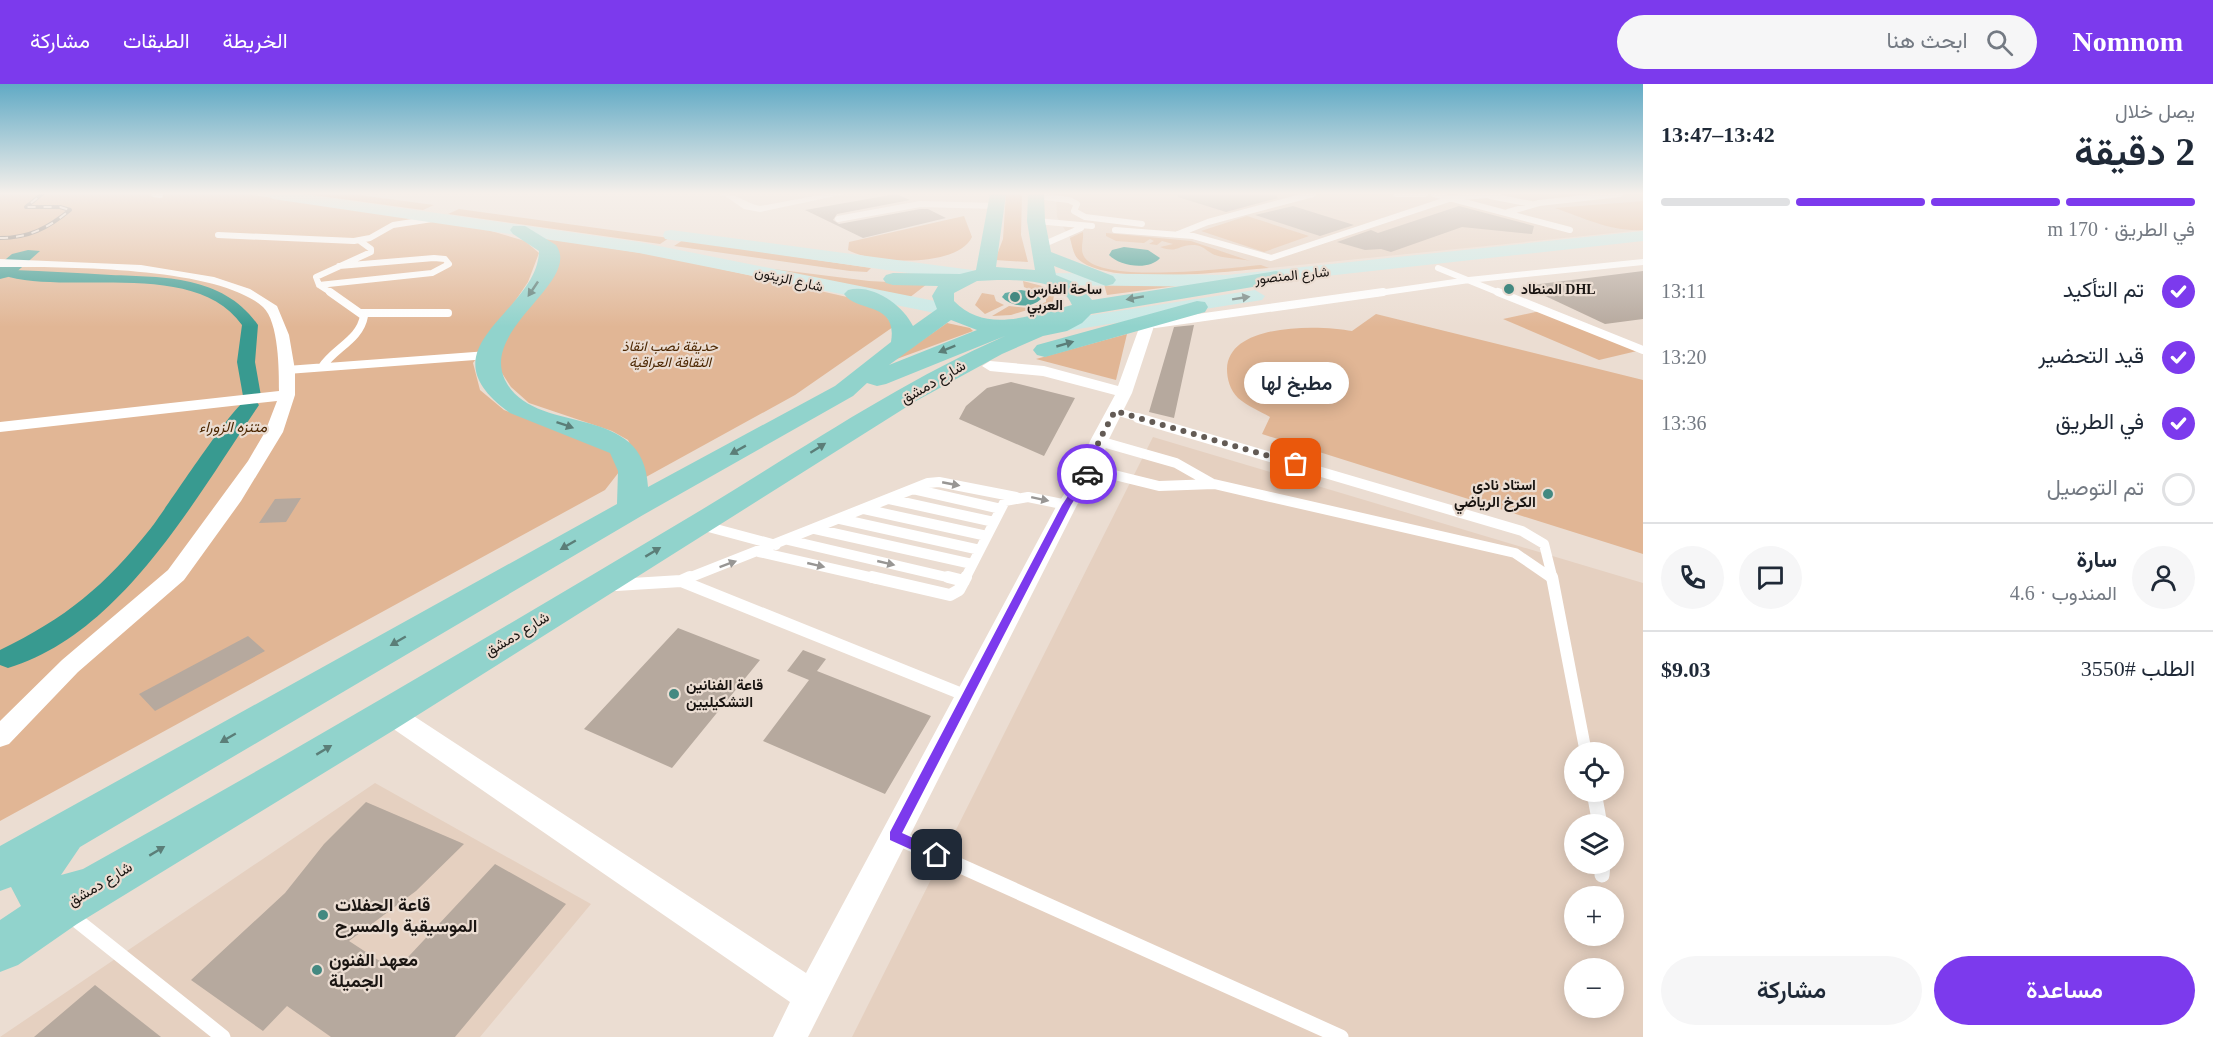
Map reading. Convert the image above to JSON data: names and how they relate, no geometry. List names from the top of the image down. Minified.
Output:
{"streets":{"main road":["شارع المنصور","شارع الزيتون","شارع دمشق"]},"crossings":[["شارع المنصور","شارع دمشق"]],"parks":["حديقة نصب انقاذ الثقافة العراقية","متنزه الزوراء"],"places":["المنطاد DHL","ساحة الفارس العربي","مطبخ لها","استاد نادي الكرخ الرياضي","قاعة الفنانين التشكيليين","قاعة الحفلات الموسيقية والمسرح","معهد الفنون الجميلة"],"page":{"header":"Nomnom","search":"ابحث هنا","nav":["الخريطة","الطبقات","مشاركة"],"heading":["2 دقيقة","يصل خلال","13:42–13:47"],"panel":["سارة","المندوب · 4.6","الطلب #3550","$9.03"],"bar":"في الطريق · 170 m","list":[["تم التأكيد","13:11"],["قيد التحضير","13:20"],["في الطريق","13:36"],"تم التوصيل"],"bubble":"مطبخ لها","map_buttons":["+","−"],"buttons":["مساعدة","مشاركة"]}}
